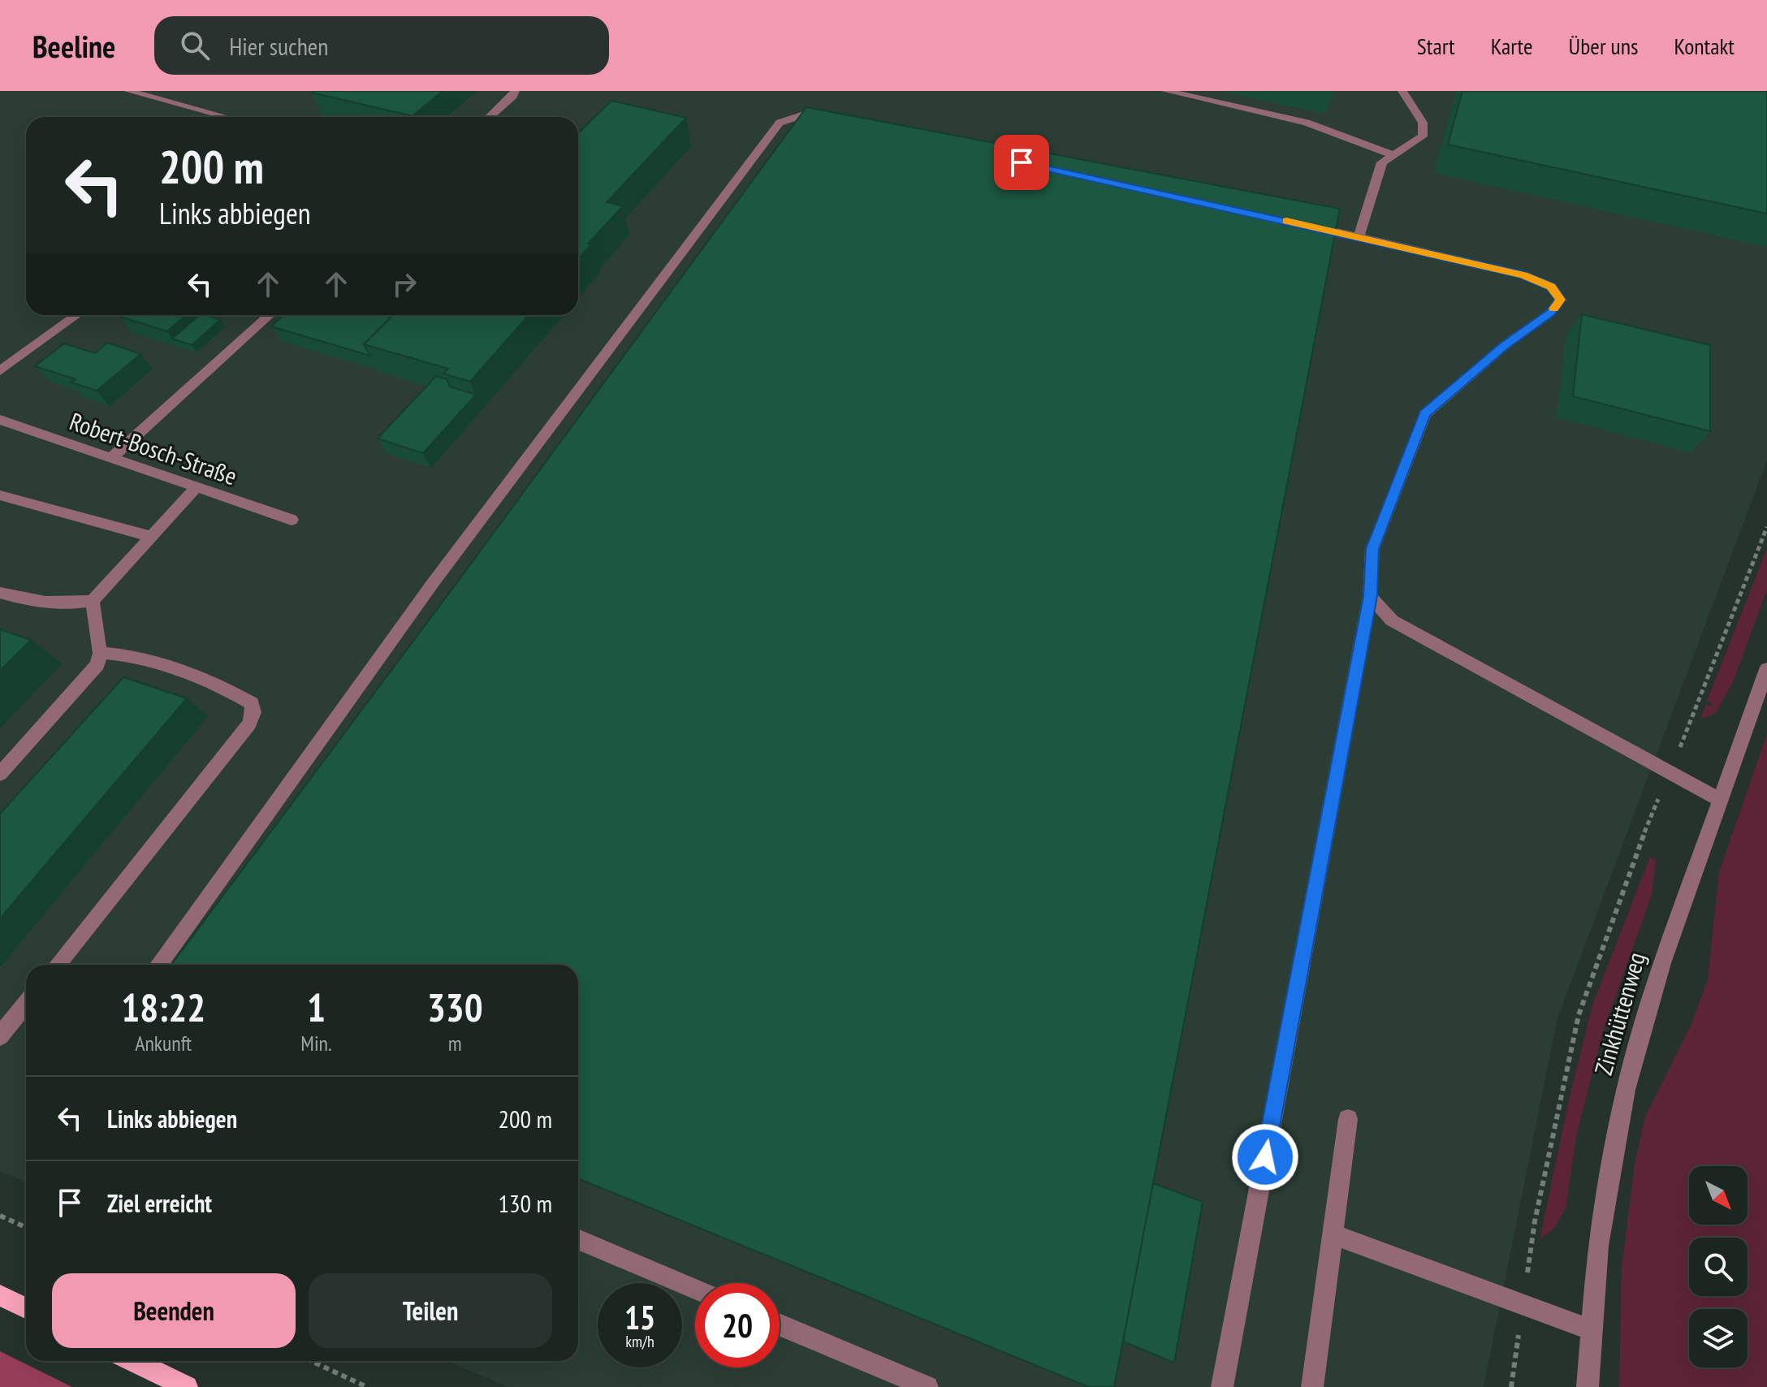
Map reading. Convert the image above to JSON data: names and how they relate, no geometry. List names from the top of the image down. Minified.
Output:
{"streets":{"street":["Robert-Bosch-Straße","Zinkhüttenweg"]},"north":"bottom right","page":{"header":"Beeline","search":"Hier suchen","nav":["Start","Karte","Über uns","Kontakt"],"turn":["200 m","Links abbiegen"],"eta":["18:22","Ankunft","1","Min.","330","m"],"list":[{"name":"Links abbiegen","value":"200 m"},{"name":"Ziel erreicht","value":"130 m"}],"buttons":["Beenden","Teilen"],"speed":"15 km/h","limit":"20"}}
